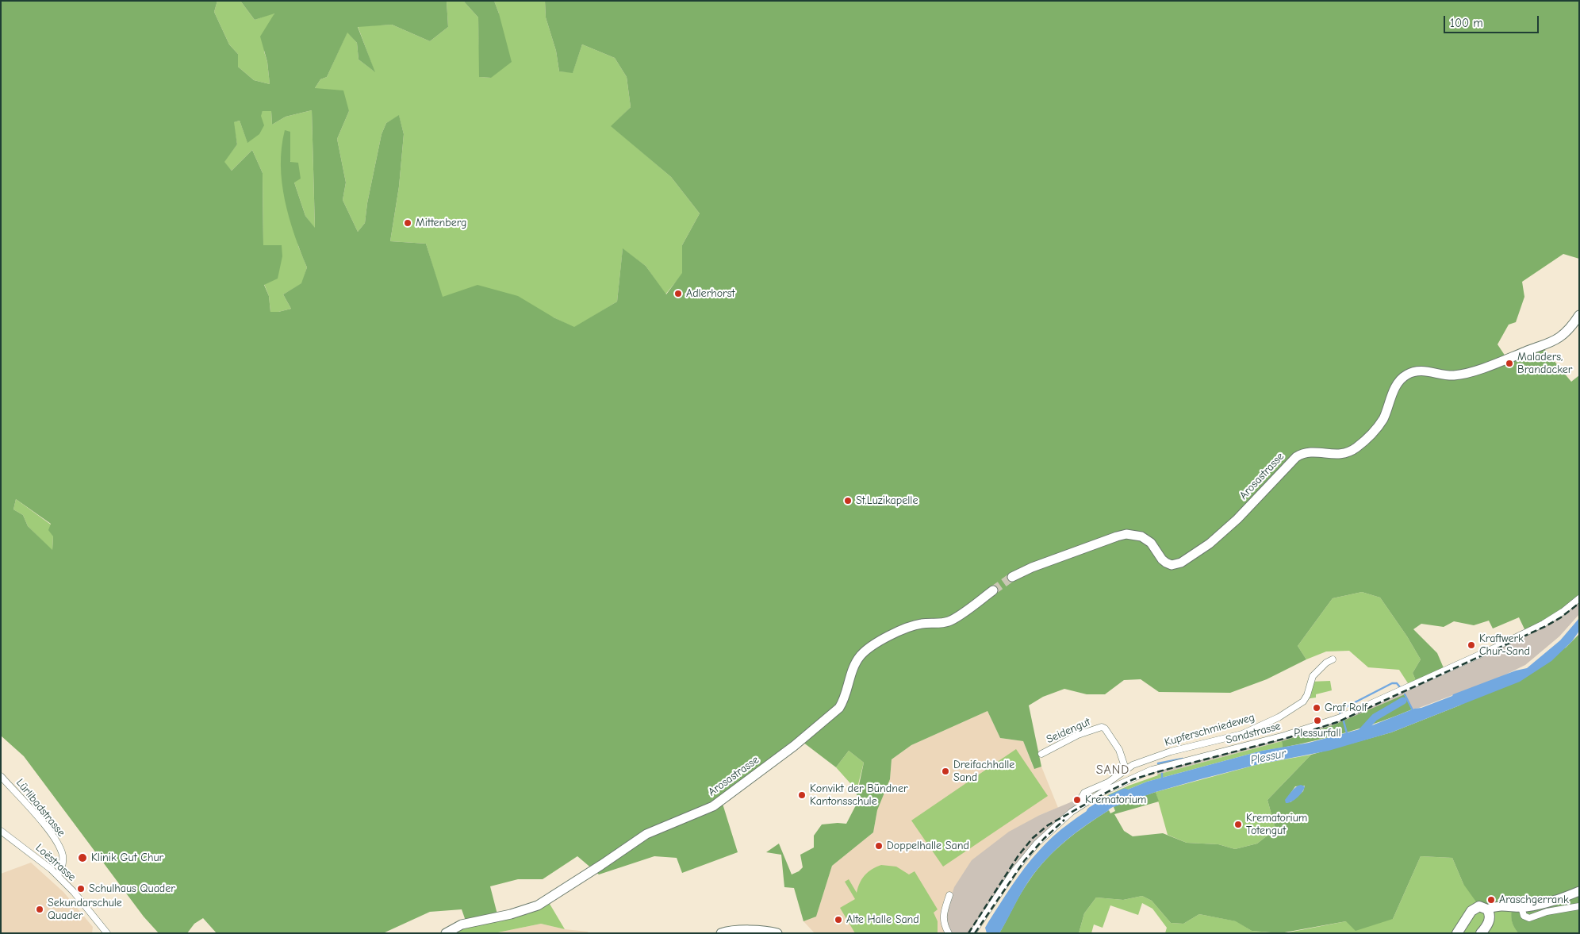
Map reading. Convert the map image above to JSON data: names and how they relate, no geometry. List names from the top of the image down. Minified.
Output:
{"streets":{"main road":["Arosastrasse"],"street":["Kupferschmiedeweg","Seidengut","Sandstrasse","Lürlibadstrasse","Loëstrasse"]},"crossings":[["Kupferschmiedeweg","Seidengut"],["Kupferschmiedeweg","Sandstrasse"],["Lürlibadstrasse","Loëstrasse"]],"districts":["SAND"],"water":["Plessur"],"places":["Mittenberg","Adlerhorst","Maladers, Brandacker","St.Luzikapelle","Kraftwerk Chur-Sand","Graf Rolf","Plessurfall","Dreifachhalle Sand","Konvikt der Bündner Kantonsschule","Krematorium","Krematorium Totengut","Doppelhalle Sand","Klinik Gut Chur","Schulhaus Quader","Araschgerrank","Sekundarschule Quader","Alte Halle Sand"],"scale_bar":"100 m"}
